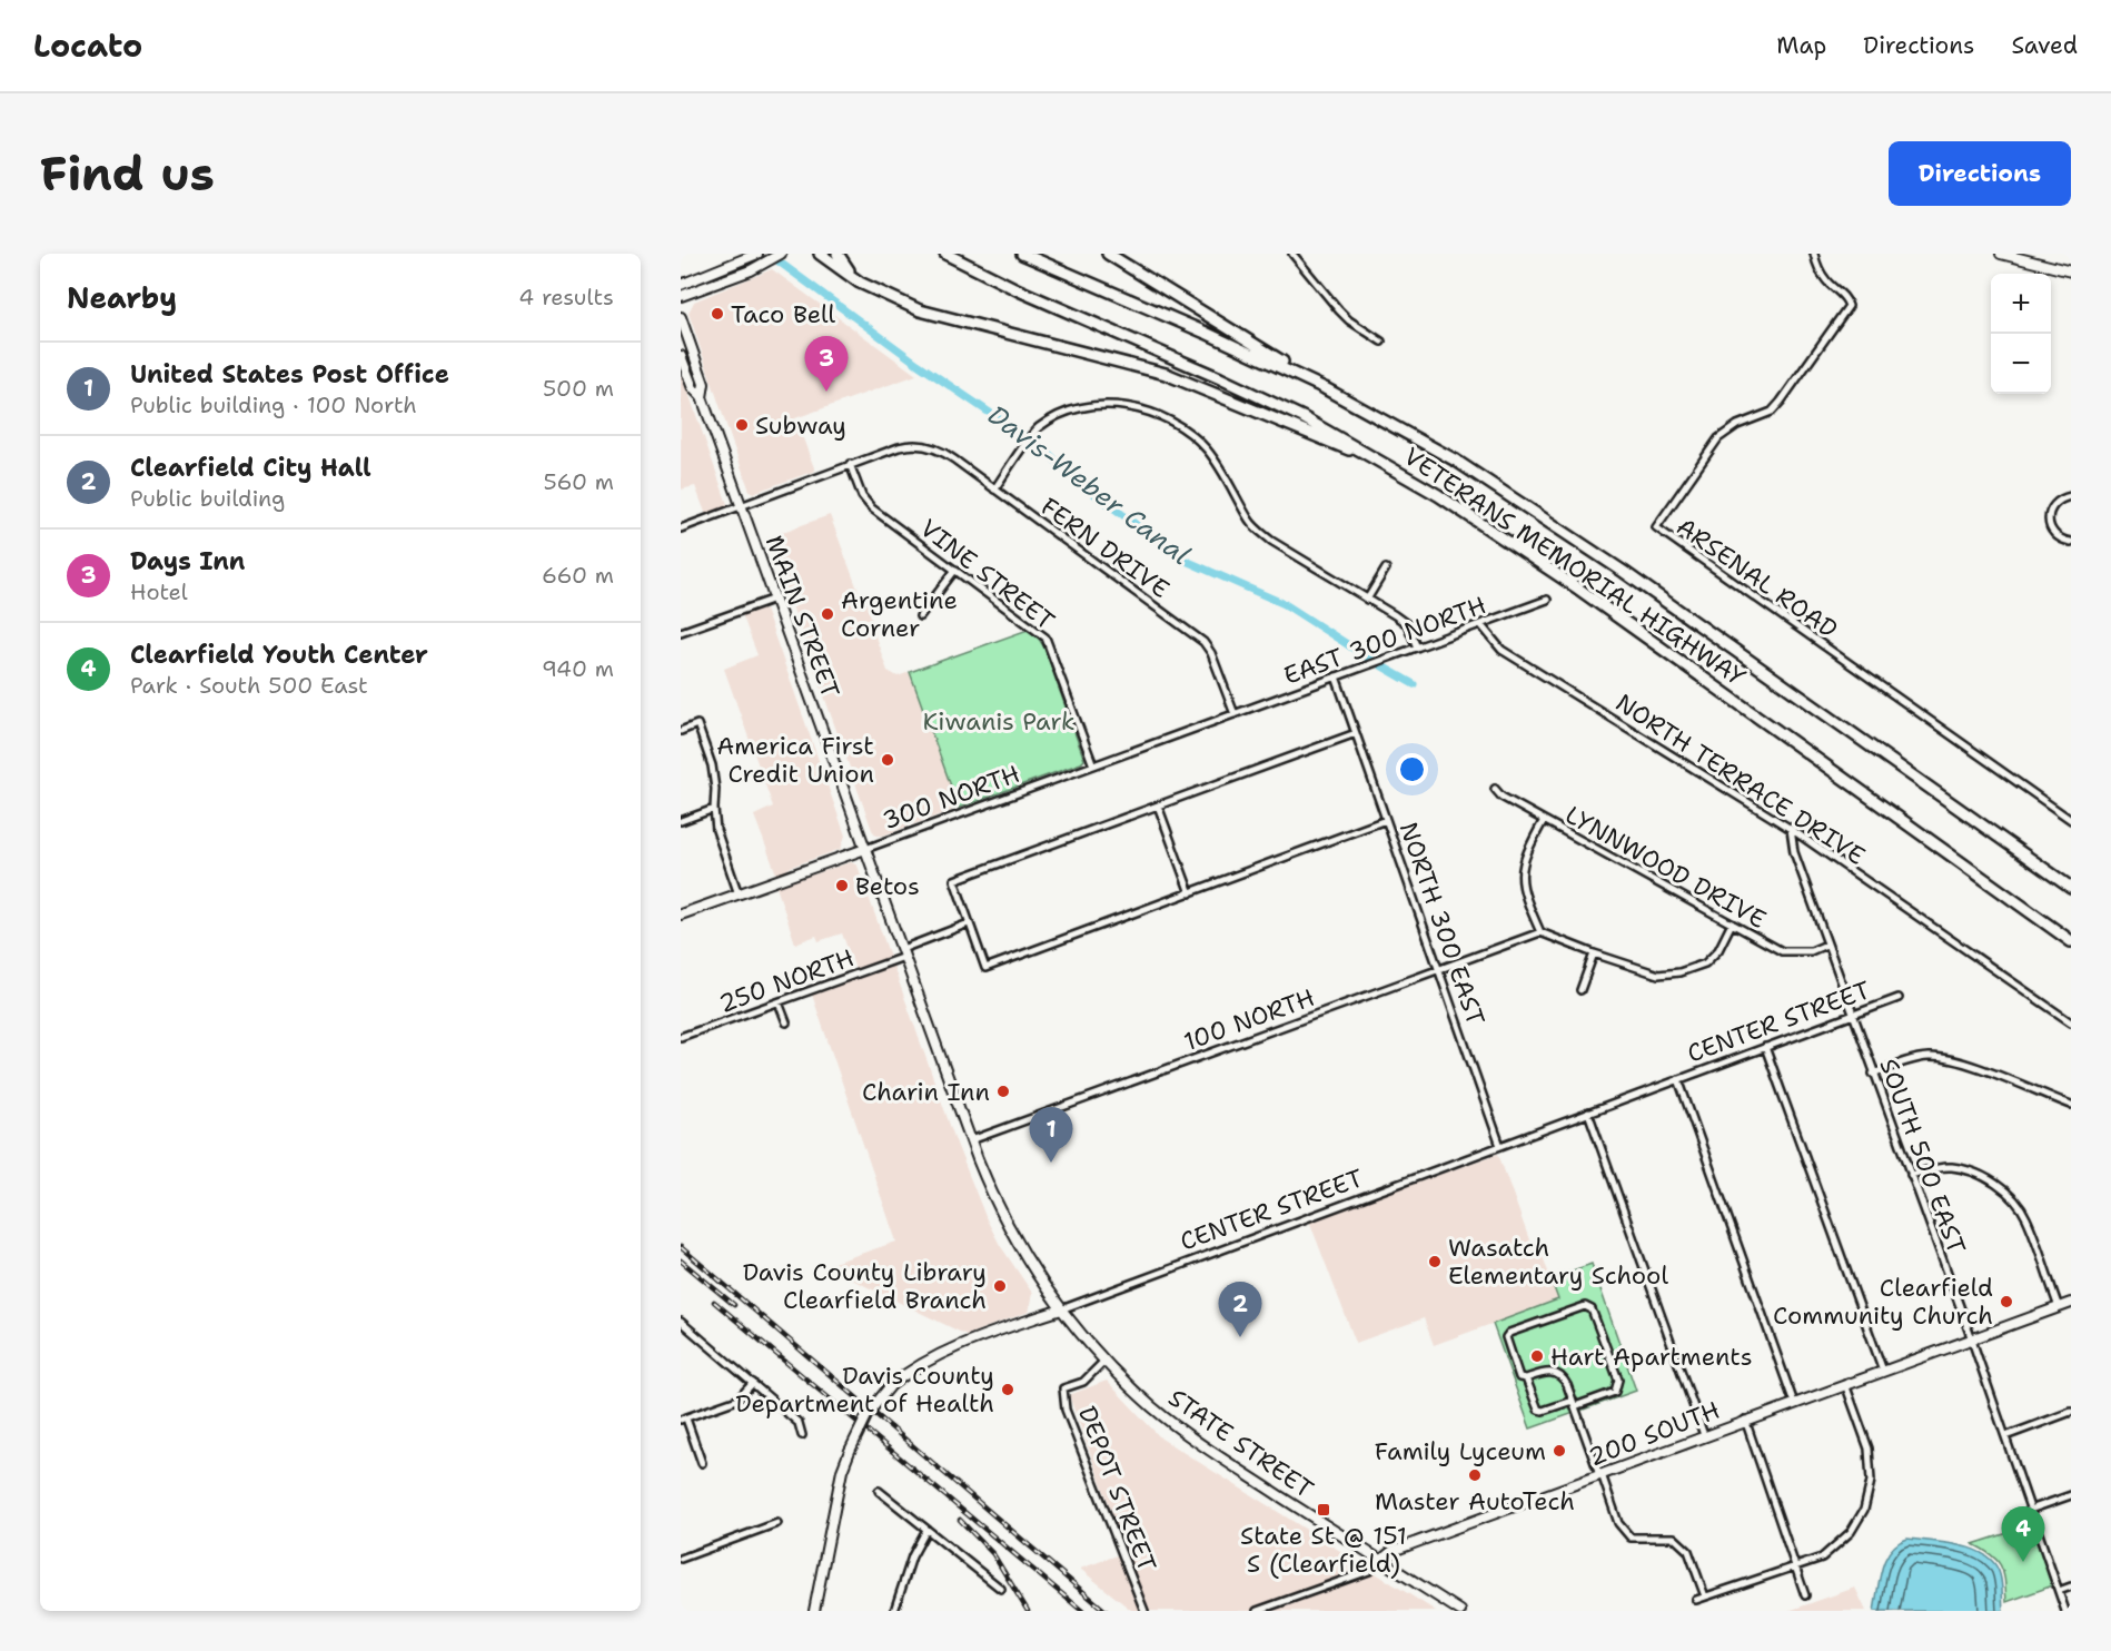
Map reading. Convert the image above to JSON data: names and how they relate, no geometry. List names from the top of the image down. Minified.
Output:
{"streets":{"highway":["VETERANS MEMORIAL HIGHWAY"],"main road":["MAIN STREET","300 NORTH","CENTER STREET","200 SOUTH","STATE STREET"],"street":["FERN DRIVE","VINE STREET","ARSENAL ROAD","EAST 300 NORTH","NORTH TERRACE DRIVE","LYNNWOOD DRIVE","NORTH 300 EAST","250 NORTH","100 NORTH","SOUTH 500 EAST","DEPOT STREET"]},"crossings":[["FERN DRIVE","VINE STREET"],["FERN DRIVE","EAST 300 NORTH"],["FERN DRIVE","300 NORTH"],["VINE STREET","300 NORTH"],["MAIN STREET","300 NORTH"],["MAIN STREET","250 NORTH"],["MAIN STREET","100 NORTH"],["MAIN STREET","STATE STREET"],["EAST 300 NORTH","NORTH TERRACE DRIVE"],["EAST 300 NORTH","300 NORTH"],["EAST 300 NORTH","NORTH 300 EAST"],["NORTH TERRACE DRIVE","SOUTH 500 EAST"],["LYNNWOOD DRIVE","SOUTH 500 EAST"],["NORTH 300 EAST","100 NORTH"],["NORTH 300 EAST","CENTER STREET"],["100 NORTH","STATE STREET"],["CENTER STREET","SOUTH 500 EAST"],["CENTER STREET","STATE STREET"],["SOUTH 500 EAST","200 SOUTH"],["200 SOUTH","STATE STREET"],["STATE STREET","DEPOT STREET"]],"water":["Davis-Weber Canal"],"parks":["Kiwanis Park"],"places":{"other":["Taco Bell","Subway","Argentine Corner","America First Credit Union","Betos","Charin Inn","Wasatch Elementary School","Davis County Library Clearfield Branch","Clearfield Community Church","Hart Apartments","Davis County Department of Health","Family Lyceum","Master AutoTech"],"transit":["State St @ 151 S (Clearfield)"]},"page":{"header":"Locato","nav":["Map","Directions","Saved"],"buttons":"Directions","title":"Find us","heading":["Nearby","4 results"],"map_buttons":["+","−"],"pins":["3","1","2","4"],"list":[{"mark":"1","name":"United States Post Office","note":"Public building · 100 North","value":"500 m"},{"mark":"2","name":"Clearfield City Hall","note":"Public building","value":"560 m"},{"mark":"3","name":"Days Inn","note":"Hotel","value":"660 m"},{"mark":"4","name":"Clearfield Youth Center","note":"Park · South 500 East","value":"940 m"}]}}
